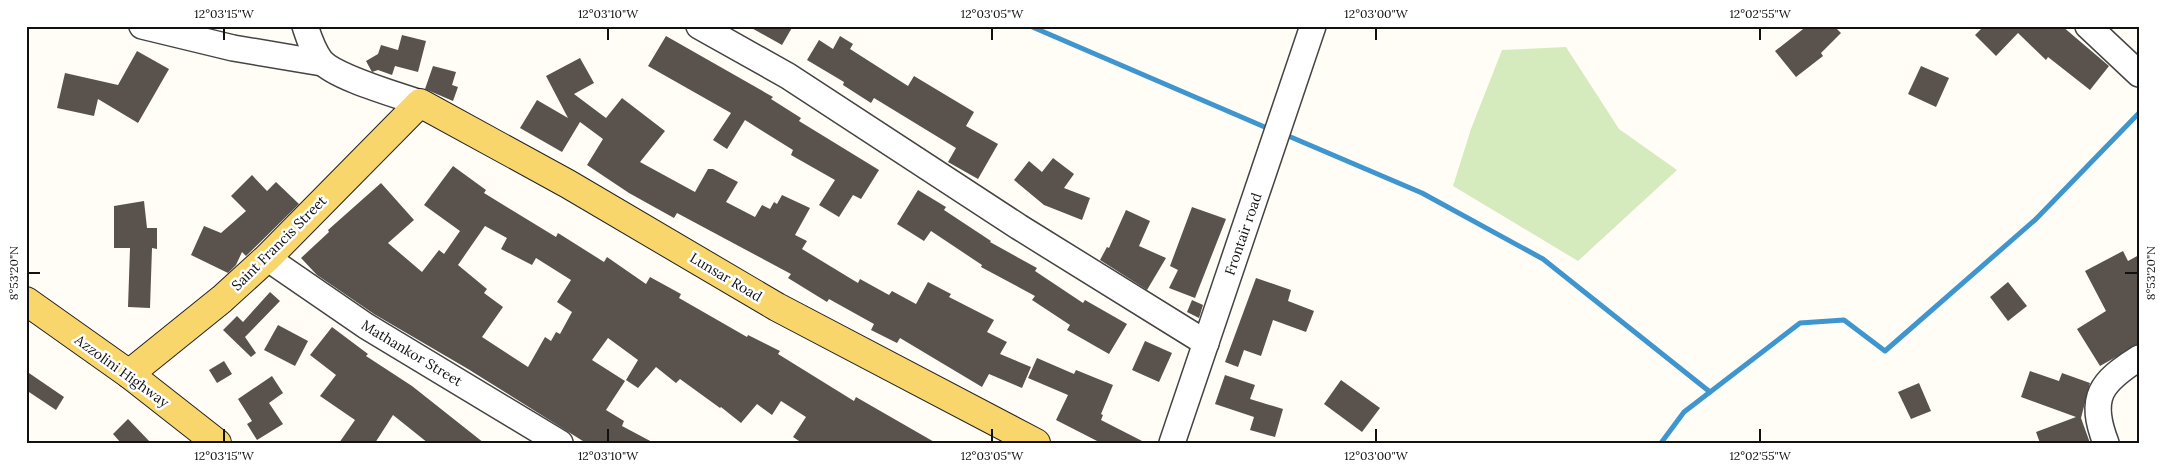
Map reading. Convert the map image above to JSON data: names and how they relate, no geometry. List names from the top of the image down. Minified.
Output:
{"streets":{"main road":["Saint Francis Street","Lunsar Road","Azzolini Highway"],"street":["Frontair road","Mathankor Street"]},"crossings":[["Saint Francis Street","Lunsar Road"],["Saint Francis Street","Mathankor Street"],["Saint Francis Street","Azzolini Highway"]],"coordinates":["12°03'15\"W","12°03'10\"W","12°03'05\"W","12°03'00\"W","12°02'55\"W","8°53'20\"N"]}
